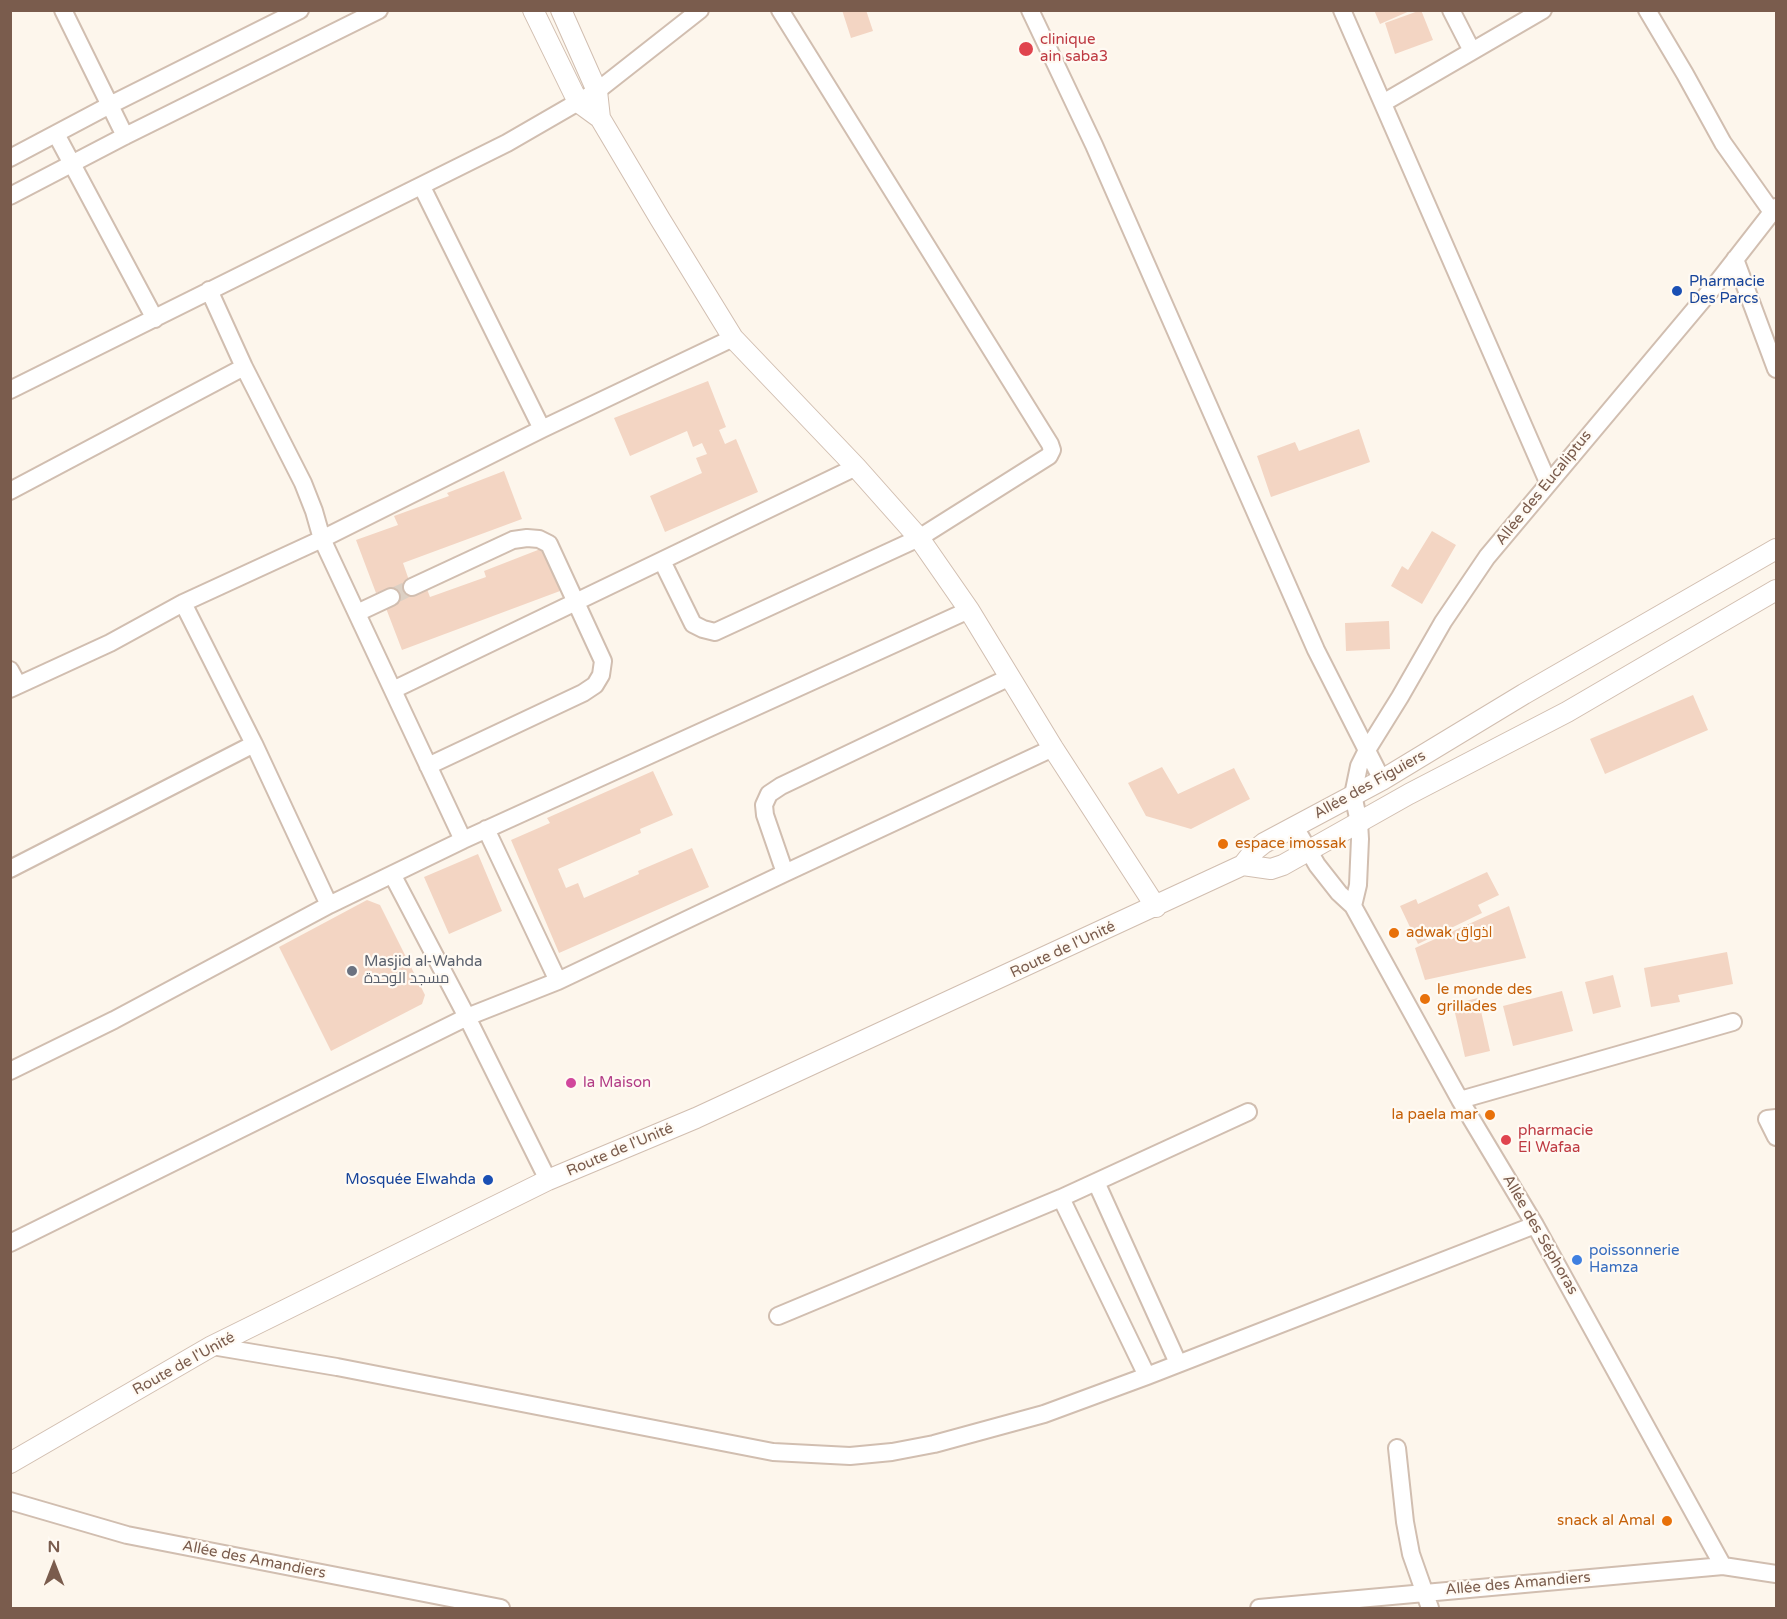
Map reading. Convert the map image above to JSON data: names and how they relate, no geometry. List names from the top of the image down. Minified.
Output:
{"streets":{"street":["Allée des Eucaliptus","Allée des Figuiers","Route de l'Unité","Allée des Séphoras","Allée des Amandiers"]},"crossings":[["Allée des Eucaliptus","Allée des Figuiers"],["Allée des Figuiers","Route de l'Unité"],["Allée des Figuiers","Allée des Séphoras"],["Allée des Séphoras","Allée des Amandiers"]],"places":["clinique ain saba3","Pharmacie Des Parcs","espace imossak","adwak اذواق","Masjid al-Wahda مسجد الوحدة","le monde des grillades","la Maison","la paela mar","pharmacie El Wafaa","Mosquée Elwahda","poissonnerie Hamza","snack al Amal"],"north":"top"}
